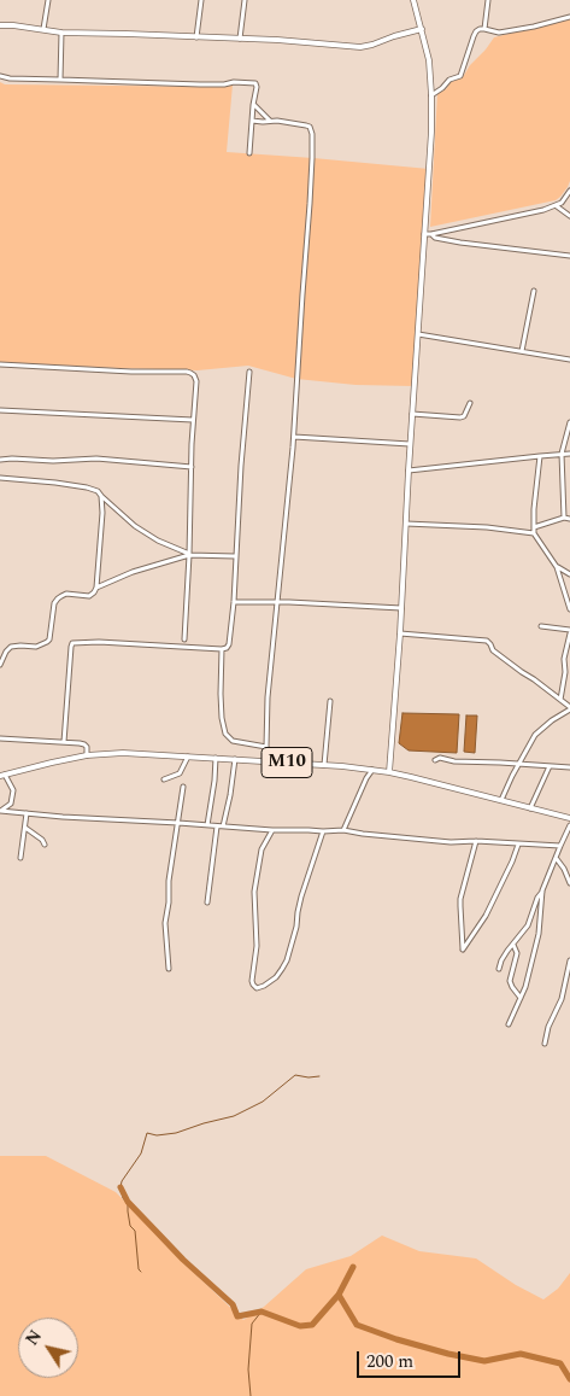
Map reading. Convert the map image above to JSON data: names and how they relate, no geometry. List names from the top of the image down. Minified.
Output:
{"streets":{"main road":["M10"]},"scale_bar":"200 m","north":"top left"}
